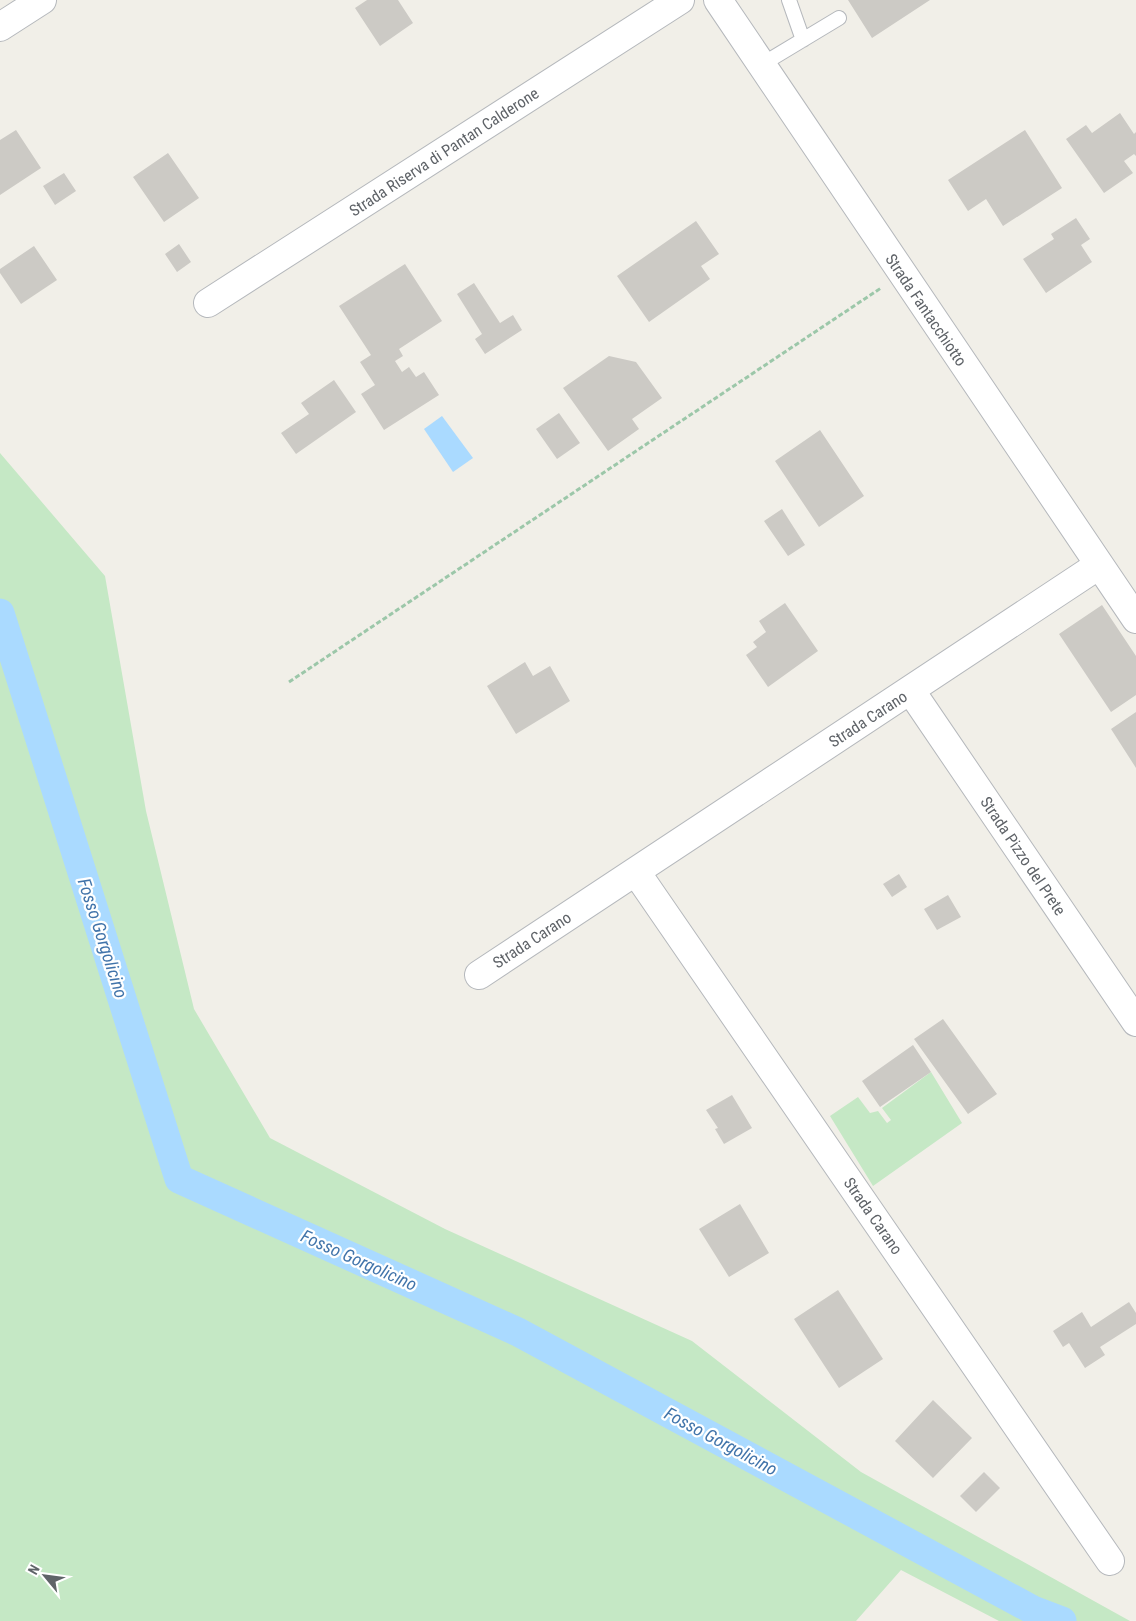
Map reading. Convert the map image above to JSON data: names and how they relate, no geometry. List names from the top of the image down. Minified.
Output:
{"streets":{"street":["Strada Riserva di Pantan Calderone","Strada Fantacchiotto","Strada Carano","Strada Pizzo del Prete"]},"crossings":[["Strada Fantacchiotto","Strada Carano"],["Strada Carano","Strada Pizzo del Prete"]],"water":["Fosso Gorgolicino"],"north":"top left"}
